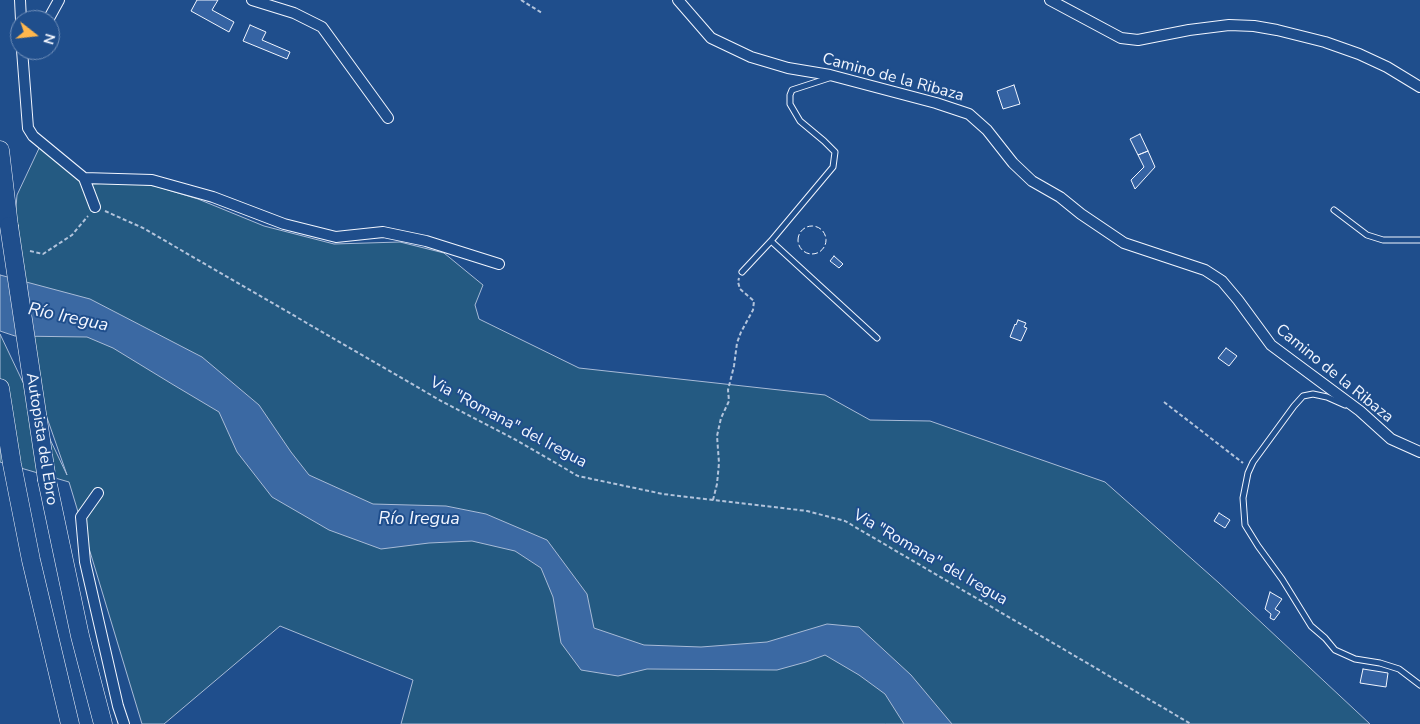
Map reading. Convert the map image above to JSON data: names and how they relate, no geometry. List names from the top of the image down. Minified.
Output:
{"streets":{"highway":["Autopista del Ebro"],"street":["Camino de la Ribaza"],"path":["Via \"Romana\" del Iregua"]},"water":["Río Iregua"],"north":"right"}
